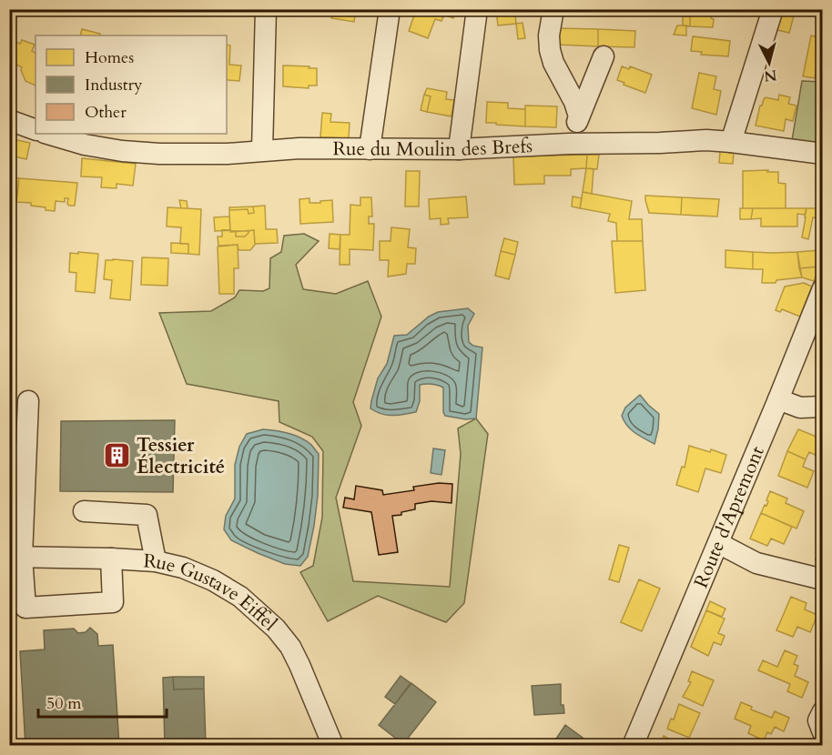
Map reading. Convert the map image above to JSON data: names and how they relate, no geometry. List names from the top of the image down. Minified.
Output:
{"streets":{"street":["Rue du Moulin des Brefs","Route d'Apremont","Rue Gustave Eiffel"]},"places":{"building":["Tessier Électricité"]},"legend":["Homes","Industry","Other"],"scale_bar":"50 m","north":"bottom"}
